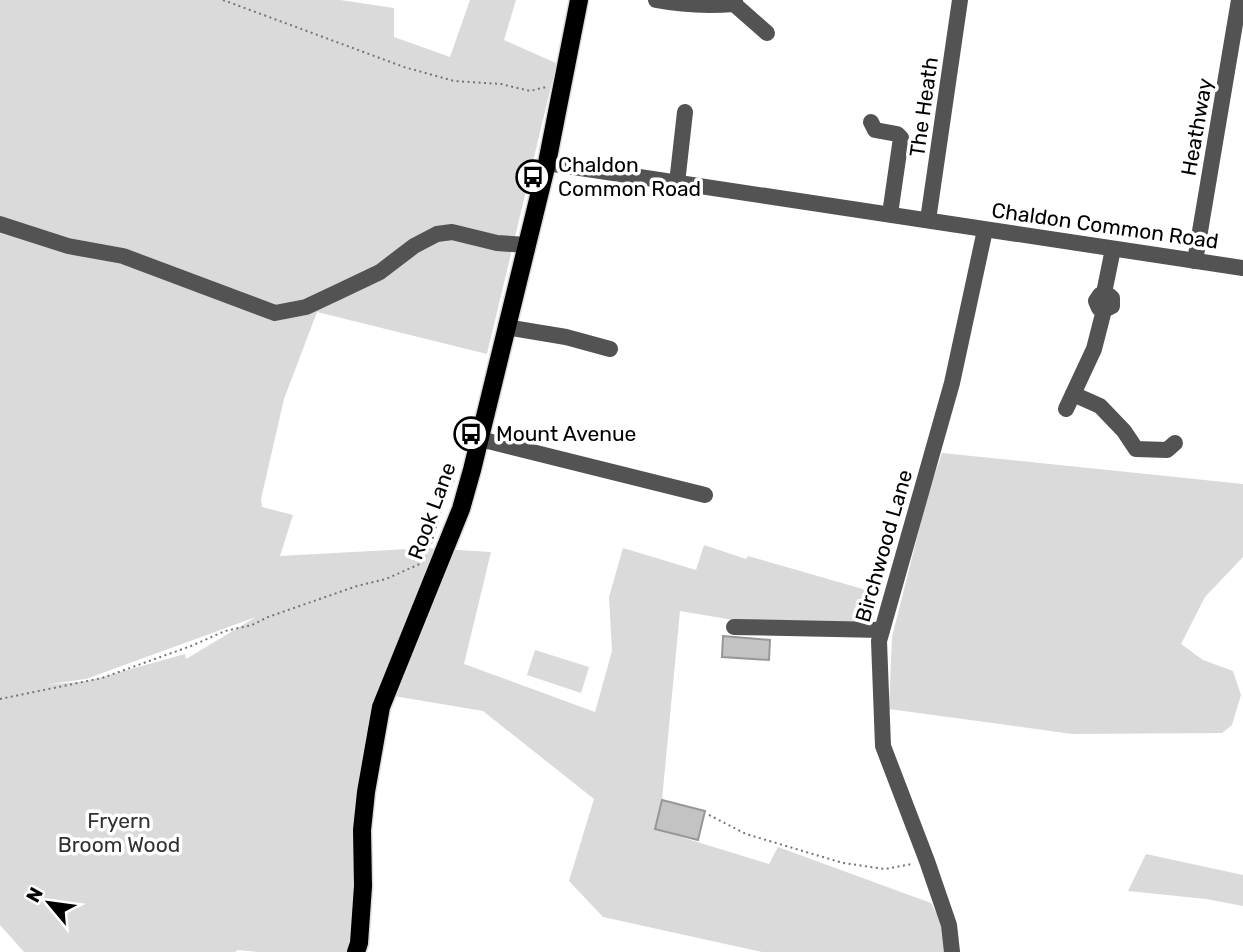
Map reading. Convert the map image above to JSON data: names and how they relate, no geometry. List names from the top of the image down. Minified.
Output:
{"streets":{"main road":["Rook Lane"],"street":["The Heath","Heathway","Chaldon Common Road","Birchwood Lane"]},"crossings":[["The Heath","Chaldon Common Road"],["Heathway","Chaldon Common Road"],["Chaldon Common Road","Rook Lane"],["Chaldon Common Road","Birchwood Lane"]],"parks":["Fryern Broom Wood"],"places":{"bus stop":["Chaldon Common Road","Mount Avenue"]},"north":"top left"}
